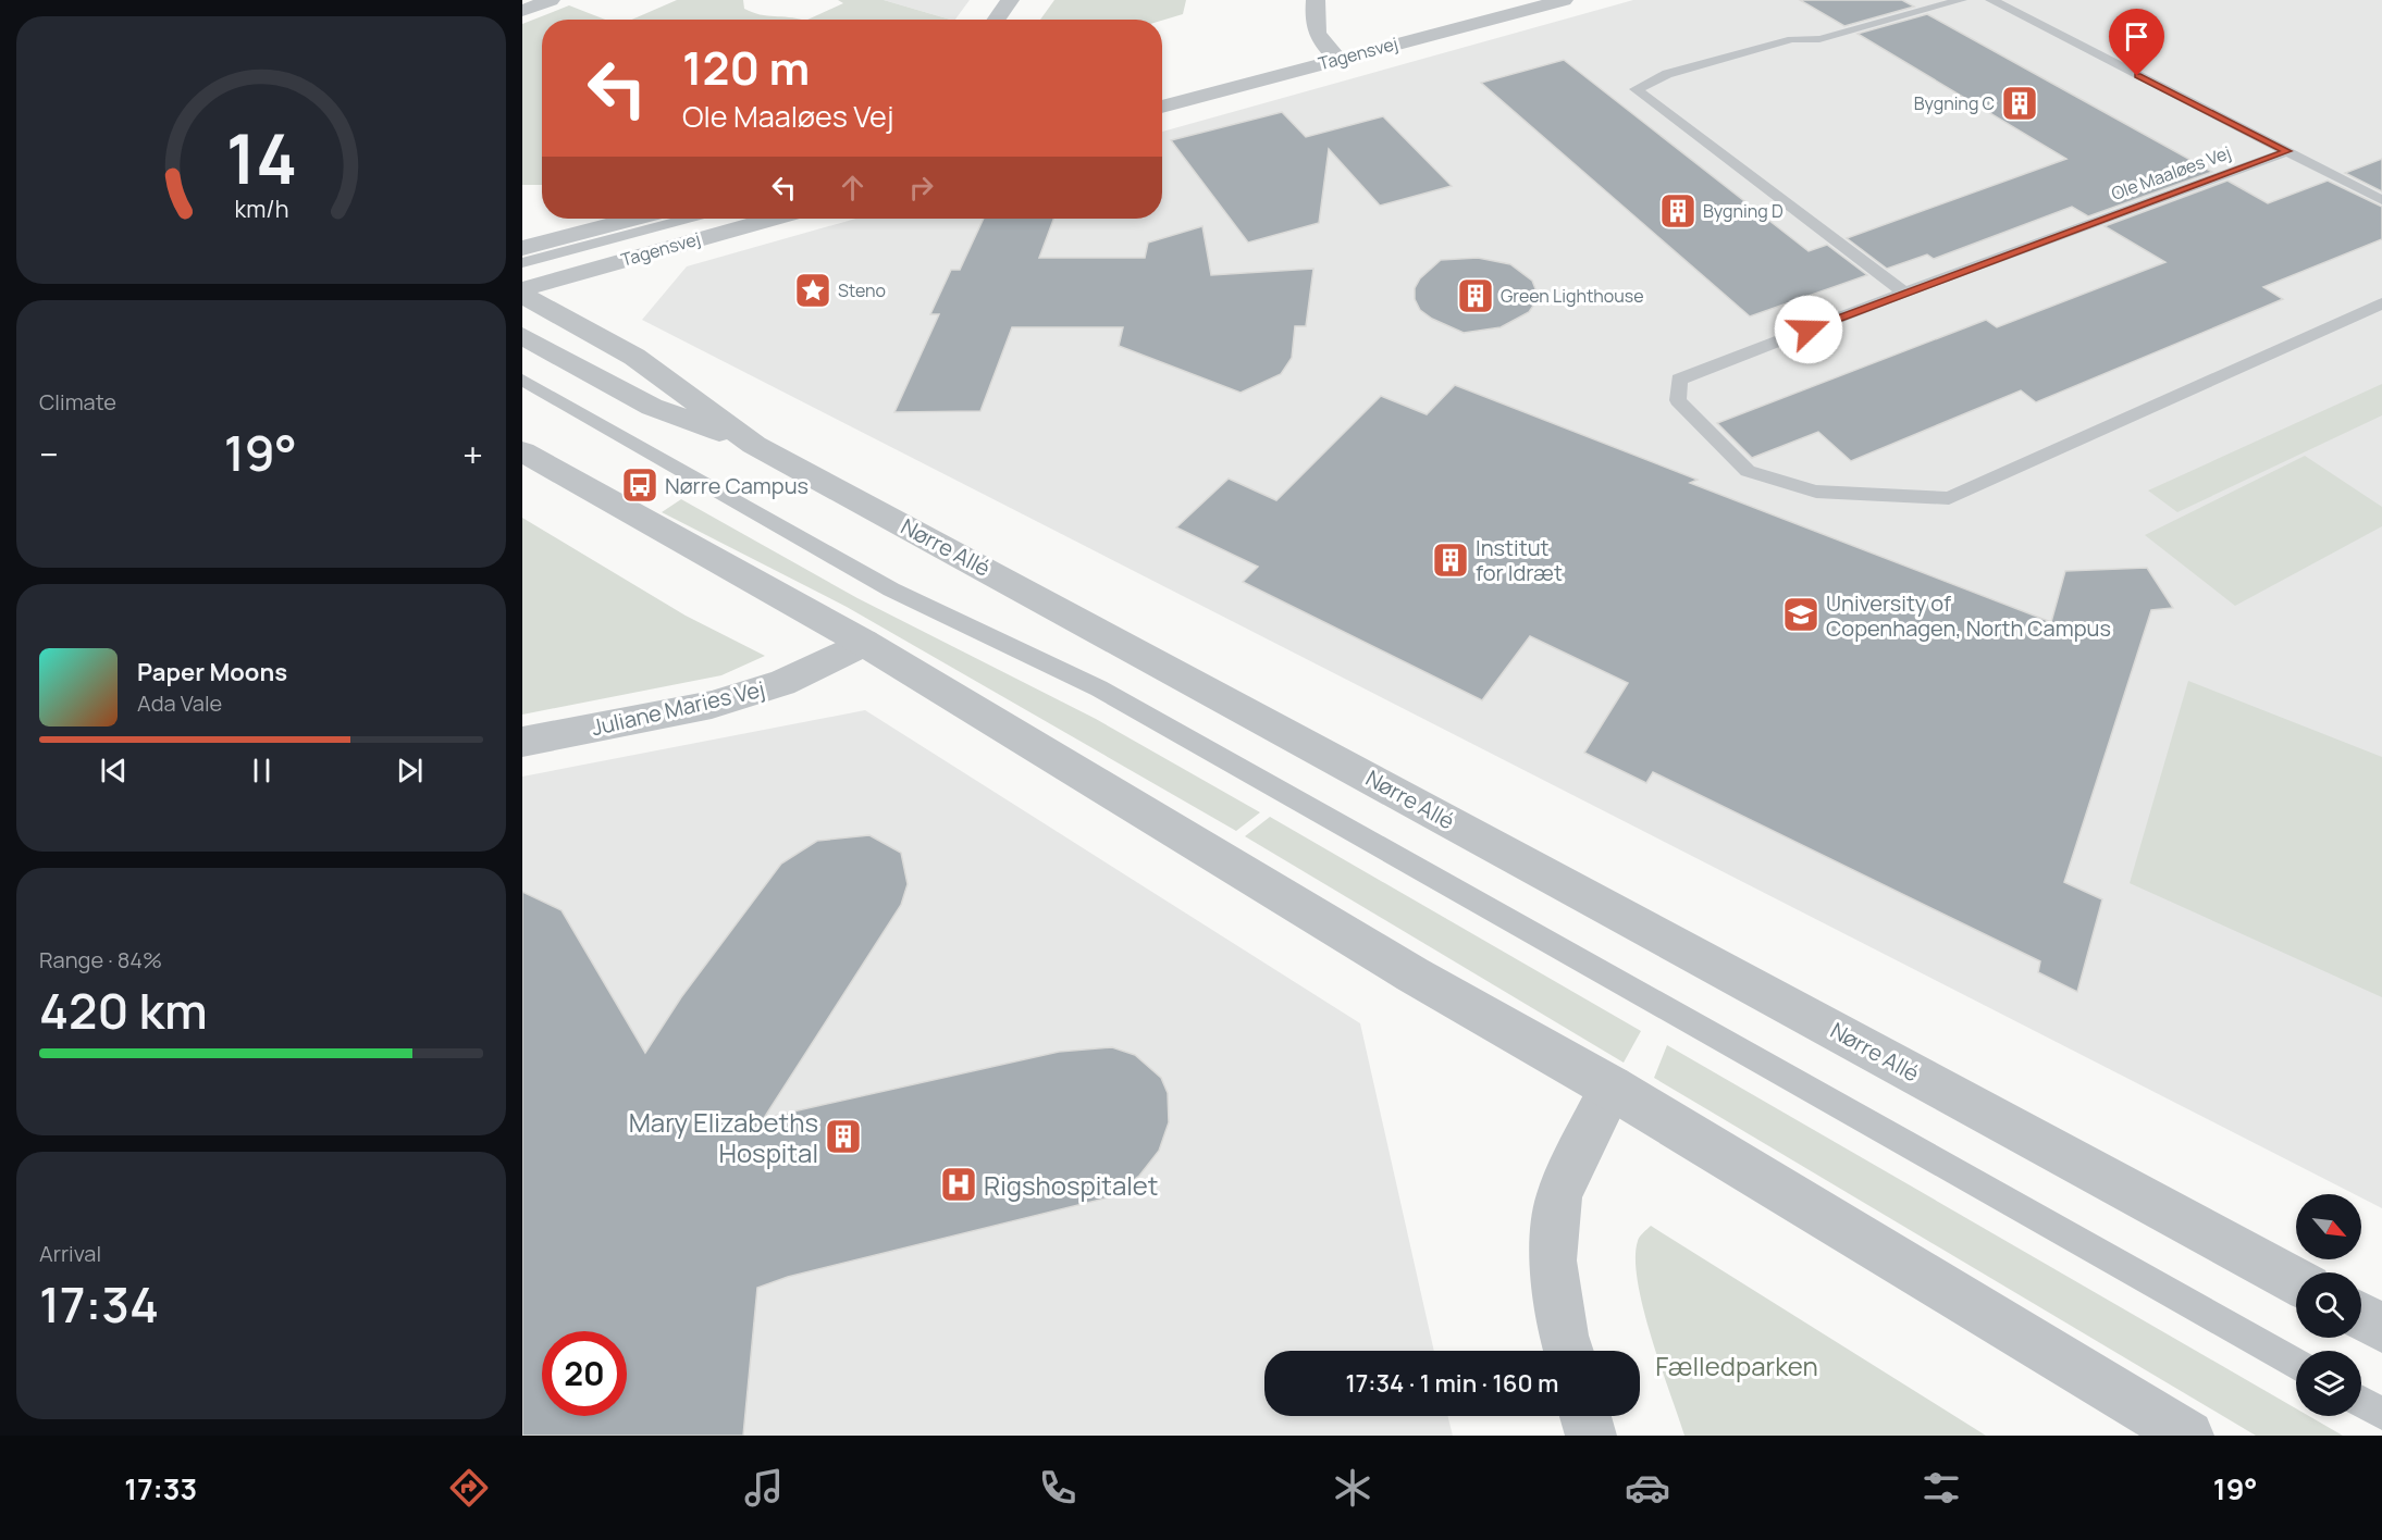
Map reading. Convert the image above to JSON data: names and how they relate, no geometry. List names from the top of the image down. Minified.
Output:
{"streets":{"street":["Tagensvej","Nørre Allé","Juliane Maries Vej"],"lane":["Ole Maaløes Vej"]},"parks":["Fælledparken"],"places":{"building":["Bygning C","Bygning D","Green Lighthouse","Institut for Idræt","Mary Elizabeths Hospital"],"place":["Steno"],"bus stop":["Nørre Campus"],"school or university":["University of Copenhagen, North Campus"],"hospital":["Rigshospitalet"]},"north":"bottom right","page":{"turn":["120 m","Ole Maaløes Vej"],"tile":["Climate",["Range · 84%","420 km"],["Arrival","17:34"]],"heat":["−","19°","+"],"song":["Paper Moons","Ada Vale"],"limit":"20","trip":"17:34 · 1 min · 160 m","tabs":["17:33","19°"],"gauge":["14","km/h"]}}
